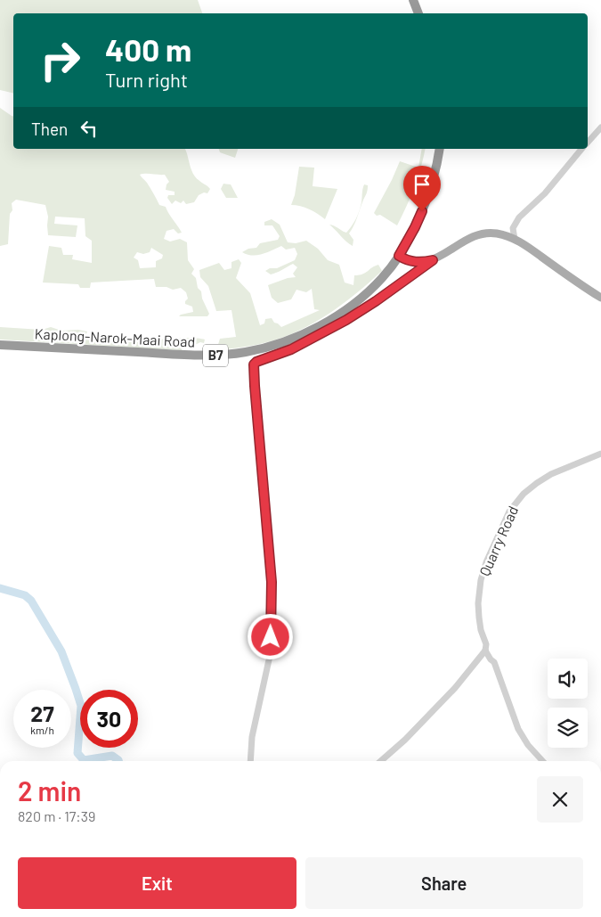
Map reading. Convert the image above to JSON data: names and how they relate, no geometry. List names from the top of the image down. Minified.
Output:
{"streets":{"highway":["Kaplong-Narok-Maai Road","B7"],"street":["Quarry Road"]},"page":{"turn":["400 m","Turn right"],"then":"Then","speed":"27 km/h","limit":"30","heading":["2 min","820 m · 17:39"],"buttons":["Exit","Share"]}}
